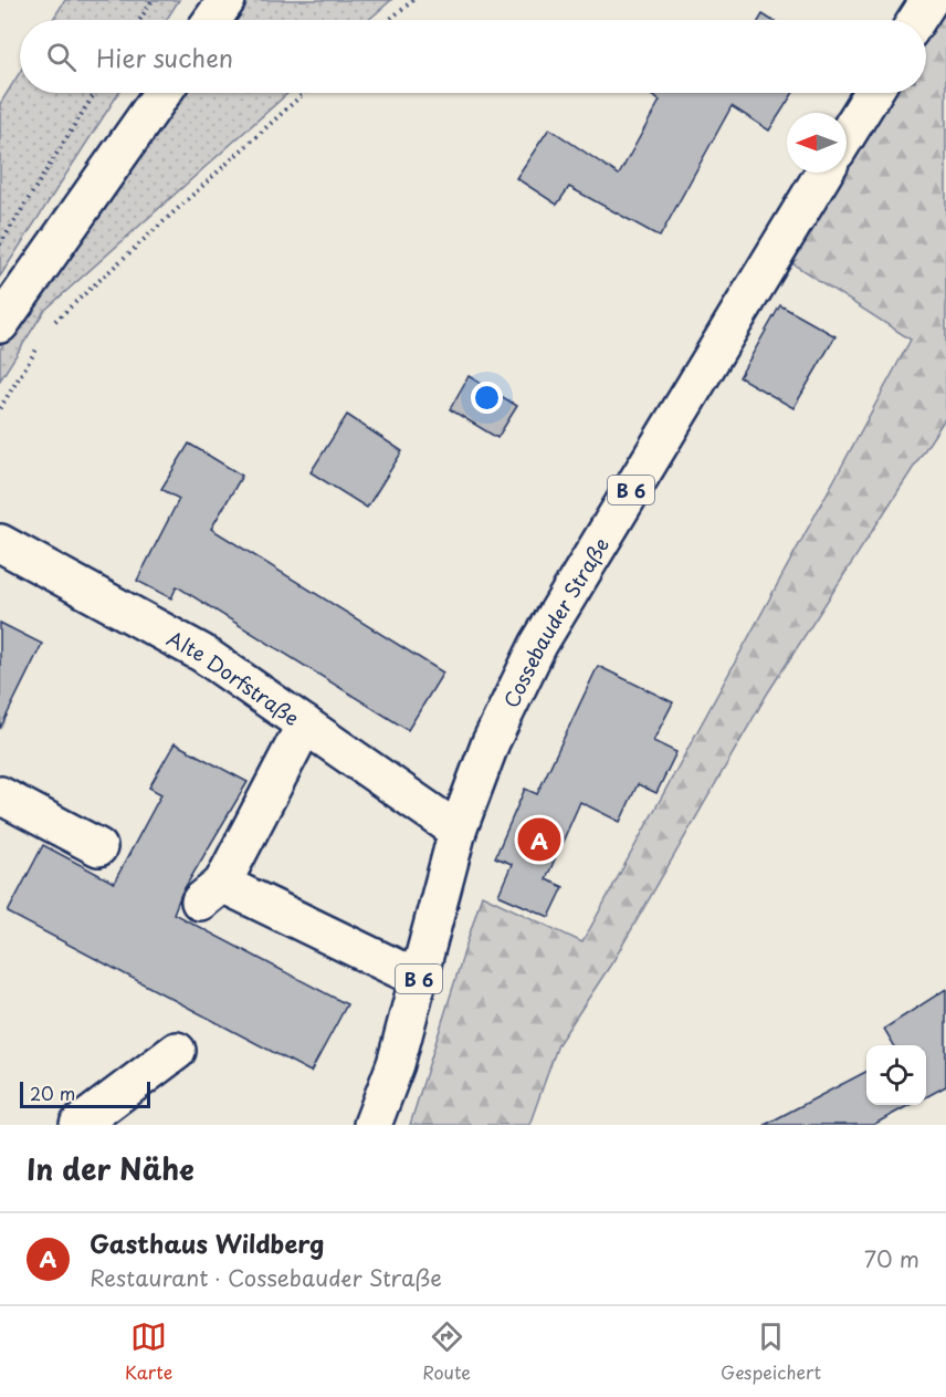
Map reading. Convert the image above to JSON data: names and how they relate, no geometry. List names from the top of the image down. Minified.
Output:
{"streets":{"main road":["B 6","Cossebauder Straße","Alte Dorfstraße"]},"crossings":[["Cossebauder Straße","Alte Dorfstraße"]],"scale_bar":"20 m","north":"left","page":{"search":"Hier suchen","pins":"A","scale":"20 m","heading":"In der Nähe","list":[{"mark":"A","name":"Gasthaus Wildberg","note":"Restaurant · Cossebauder Straße","value":"70 m"}],"nav":["Karte","Route","Gespeichert"]}}
